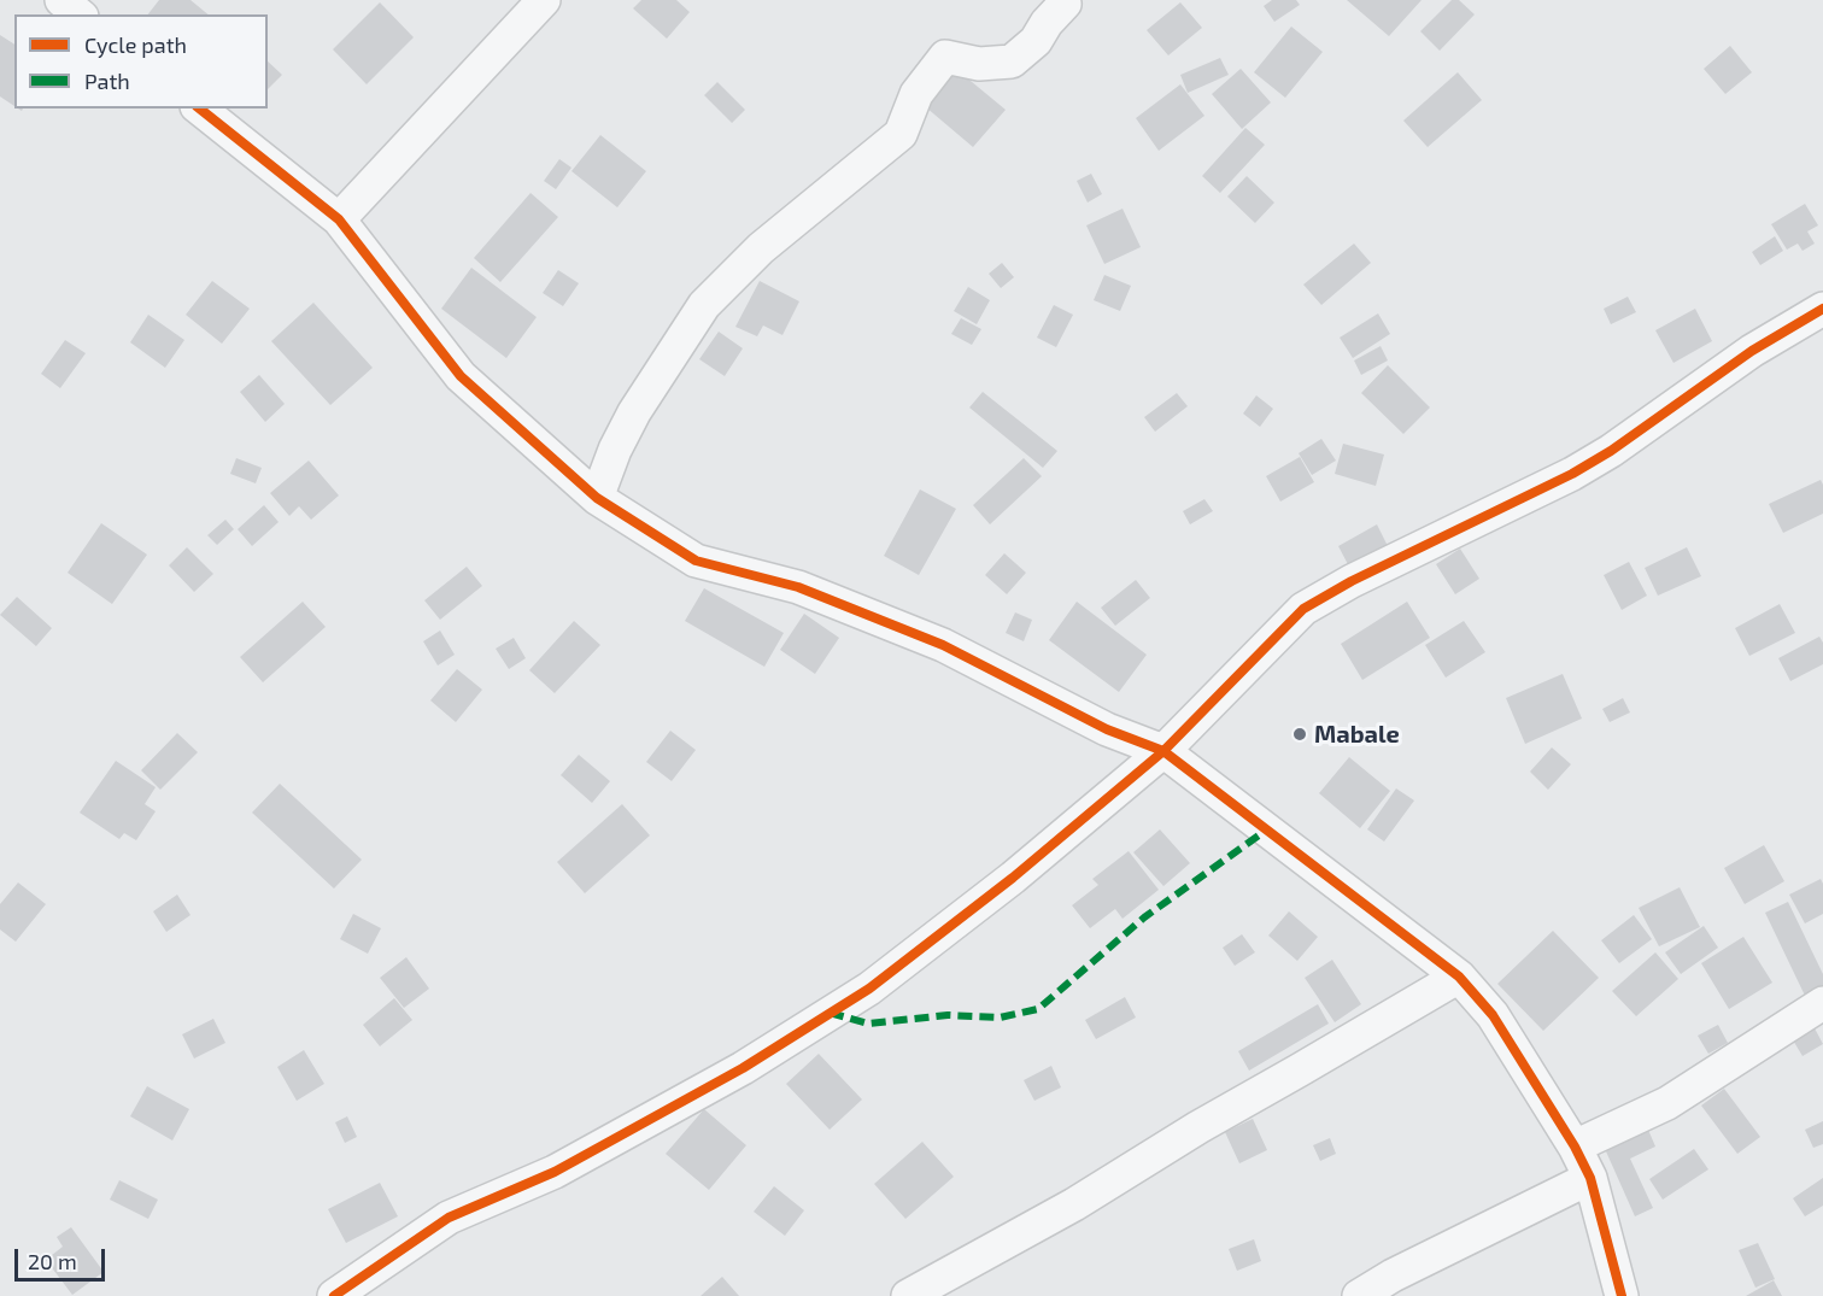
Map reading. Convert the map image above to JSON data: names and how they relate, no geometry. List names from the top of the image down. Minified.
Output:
{"places":["Mabale"],"legend":["Cycle path","Path"],"scale_bar":"20 m"}
